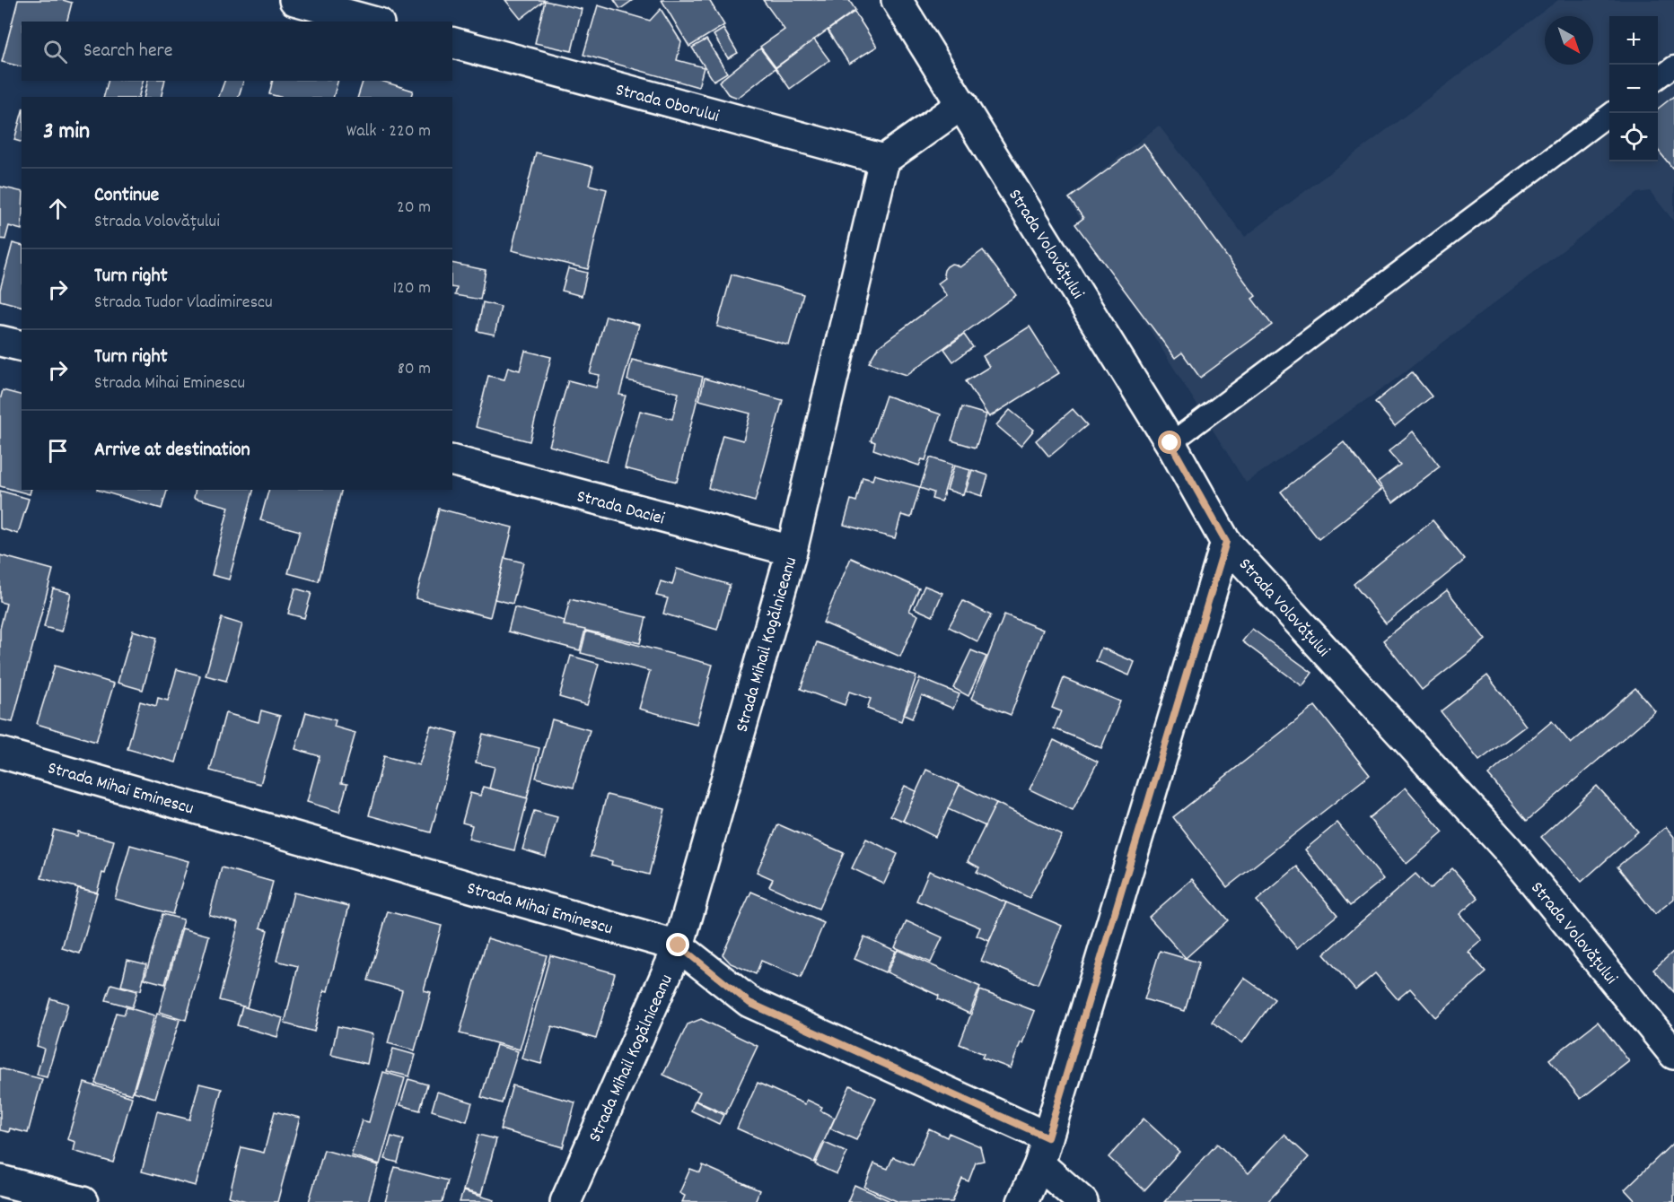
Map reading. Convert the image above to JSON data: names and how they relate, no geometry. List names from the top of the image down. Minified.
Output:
{"streets":{"street":["Strada Oborului","Strada Volovățului","Strada Daciei","Strada Mihail Kogălniceanu","Strada Mihai Eminescu"]},"crossings":[["Strada Oborului","Strada Mihail Kogălniceanu"],["Strada Daciei","Strada Mihail Kogălniceanu"],["Strada Mihail Kogălniceanu","Strada Mihai Eminescu"]],"north":"bottom right","page":{"map_buttons":["+","−"],"search":"Search here","heading":["3 min","Walk · 220 m"],"list":[["Continue","Strada Volovățului","20 m"],["Turn right","Strada Tudor Vladimirescu","120 m"],["Turn right","Strada Mihai Eminescu","80 m"],"Arrive at destination"]}}
